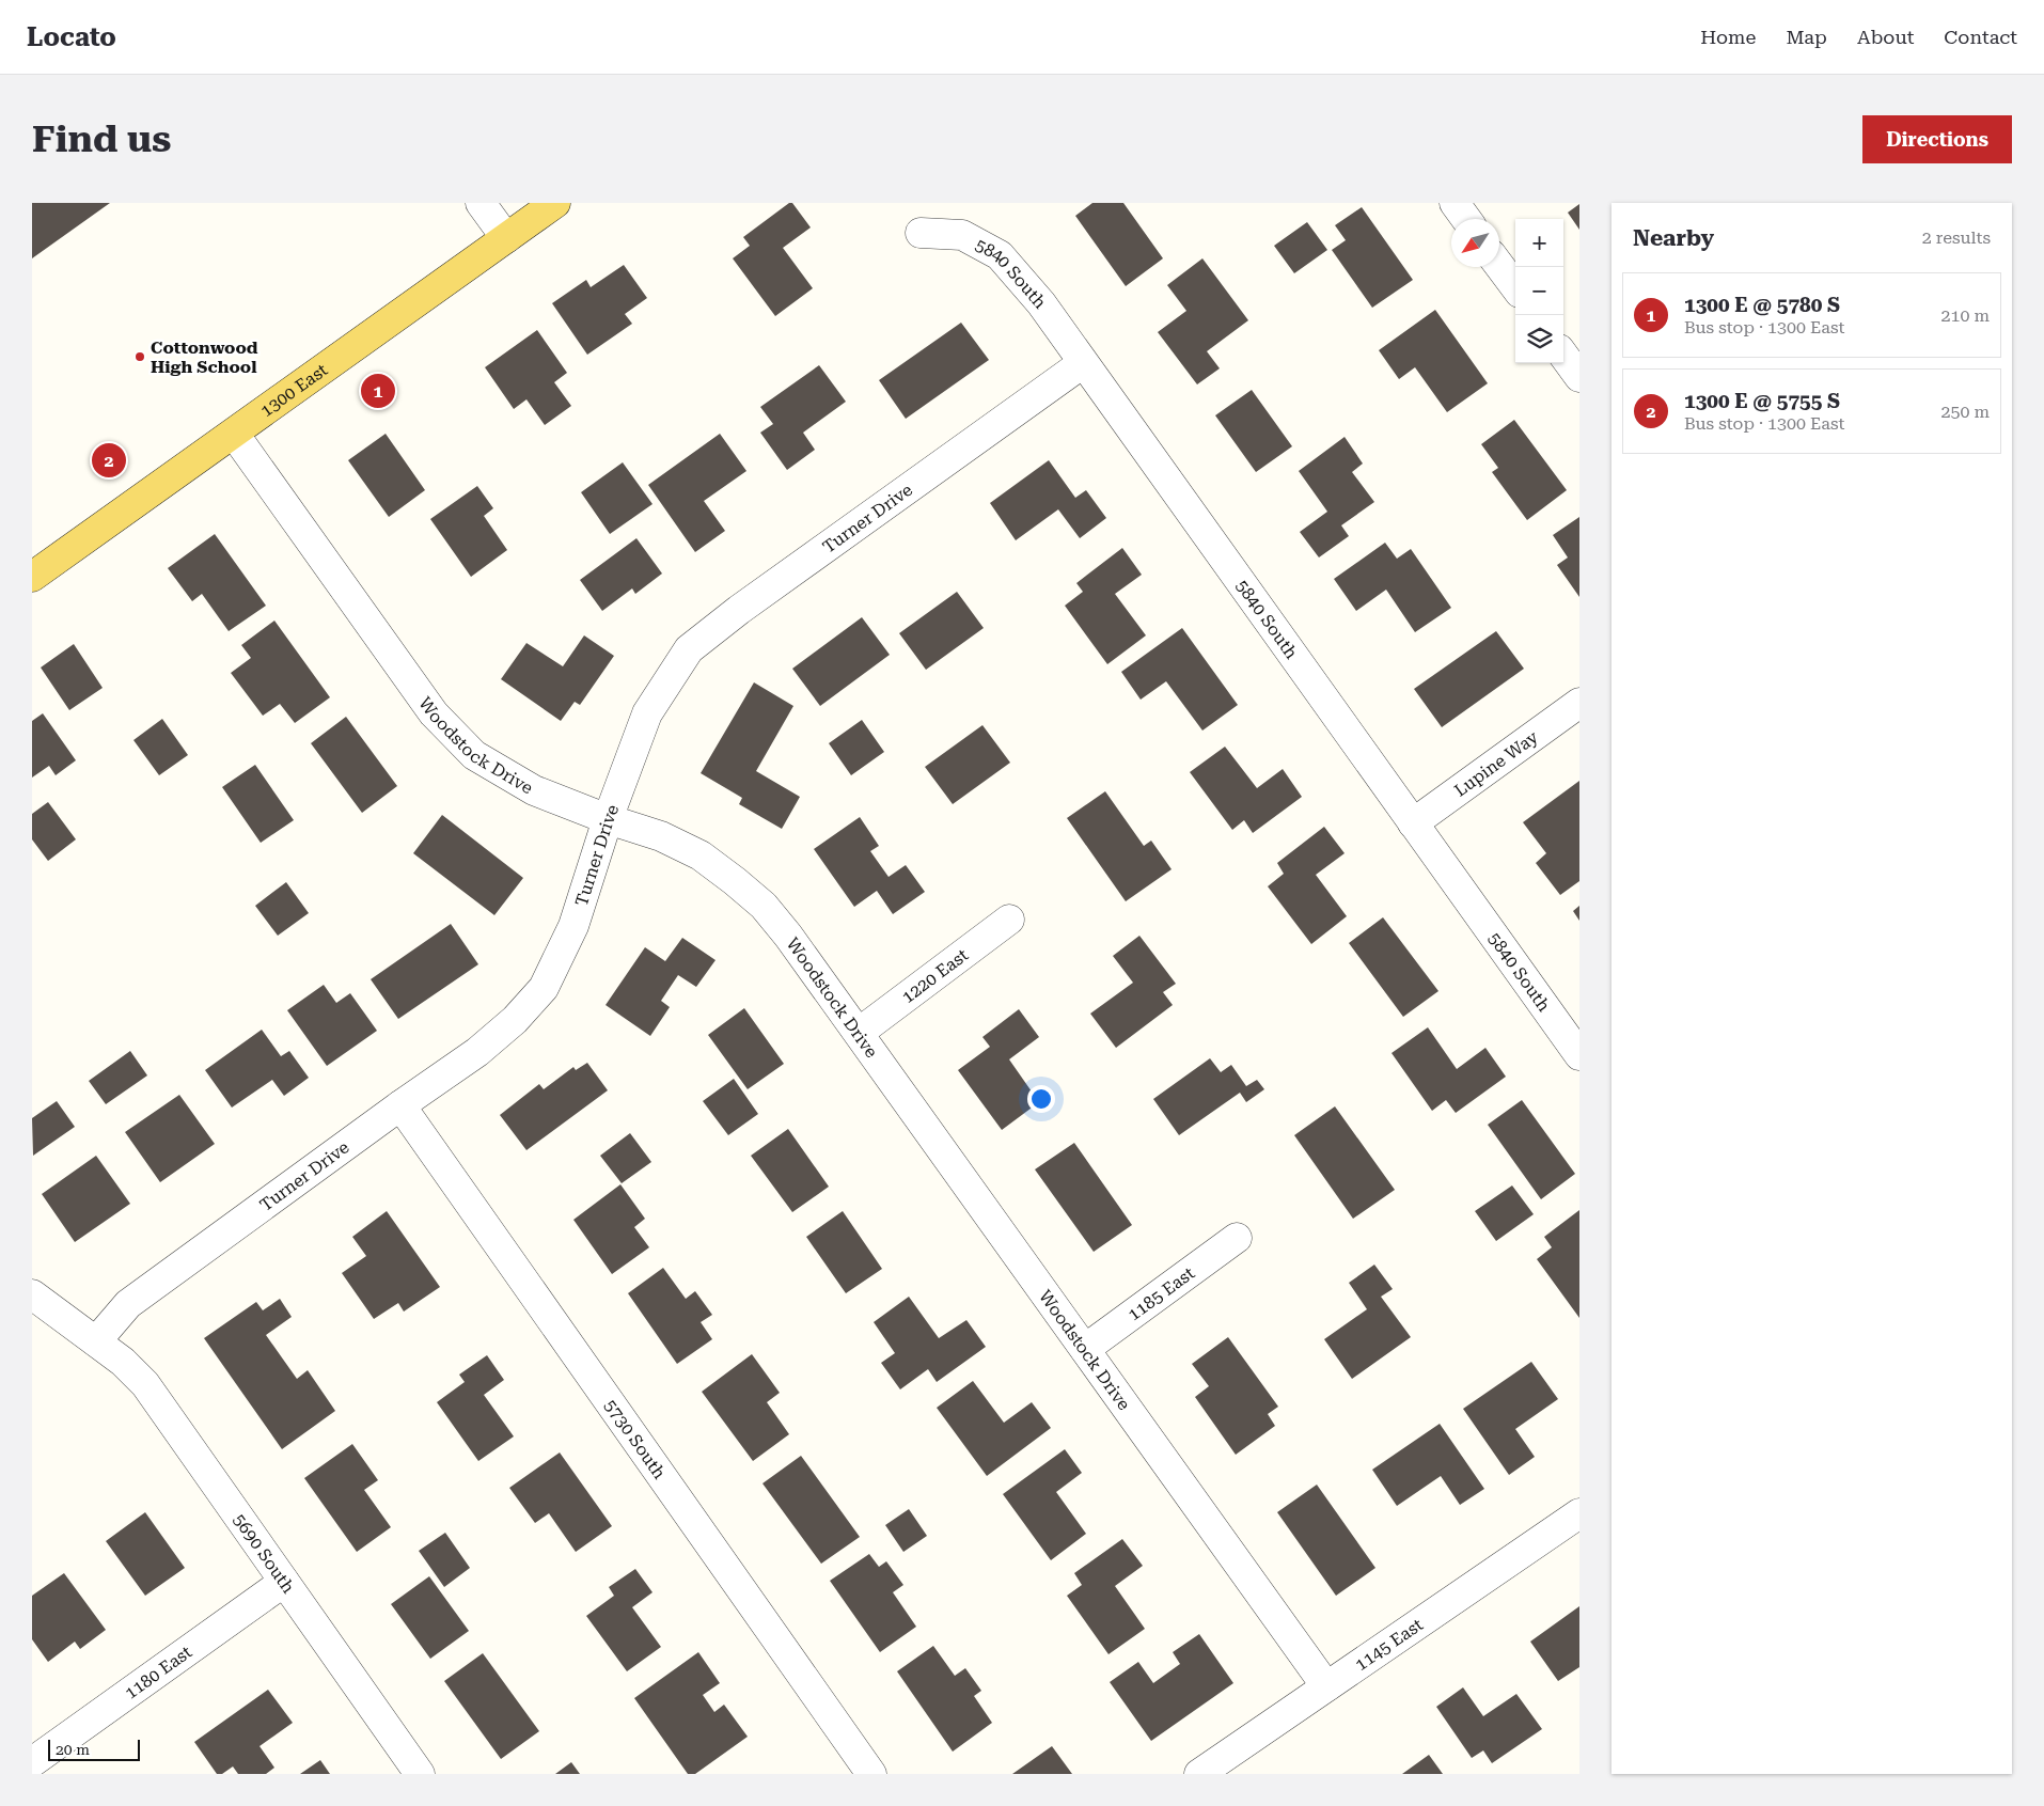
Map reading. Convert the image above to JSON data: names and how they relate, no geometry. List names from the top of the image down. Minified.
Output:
{"streets":{"main road":["1300 East"],"street":["5840 South","Turner Drive","Woodstock Drive","Lupine Way","1220 East","1185 East","5730 South","5690 South","1145 East","1180 East"]},"crossings":[["5840 South","Turner Drive"],["5840 South","Lupine Way"],["1300 East","Woodstock Drive"],["Turner Drive","Woodstock Drive"],["Turner Drive","5730 South"],["Turner Drive","5690 South"],["Woodstock Drive","1220 East"],["Woodstock Drive","1185 East"],["Woodstock Drive","1145 East"],["5690 South","1180 East"]],"places":["Cottonwood High School"],"scale_bar":"20 m","north":"bottom left","page":{"header":"Locato","nav":["Home","Map","About","Contact"],"buttons":"Directions","title":"Find us","heading":["Nearby","2 results"],"map_buttons":["+","−"],"list":[{"mark":"1","name":"1300 E @ 5780 S","note":"Bus stop · 1300 East","value":"210 m"},{"mark":"2","name":"1300 E @ 5755 S","note":"Bus stop · 1300 East","value":"250 m"}],"pins":["1","2"],"scale":"20 m"}}
